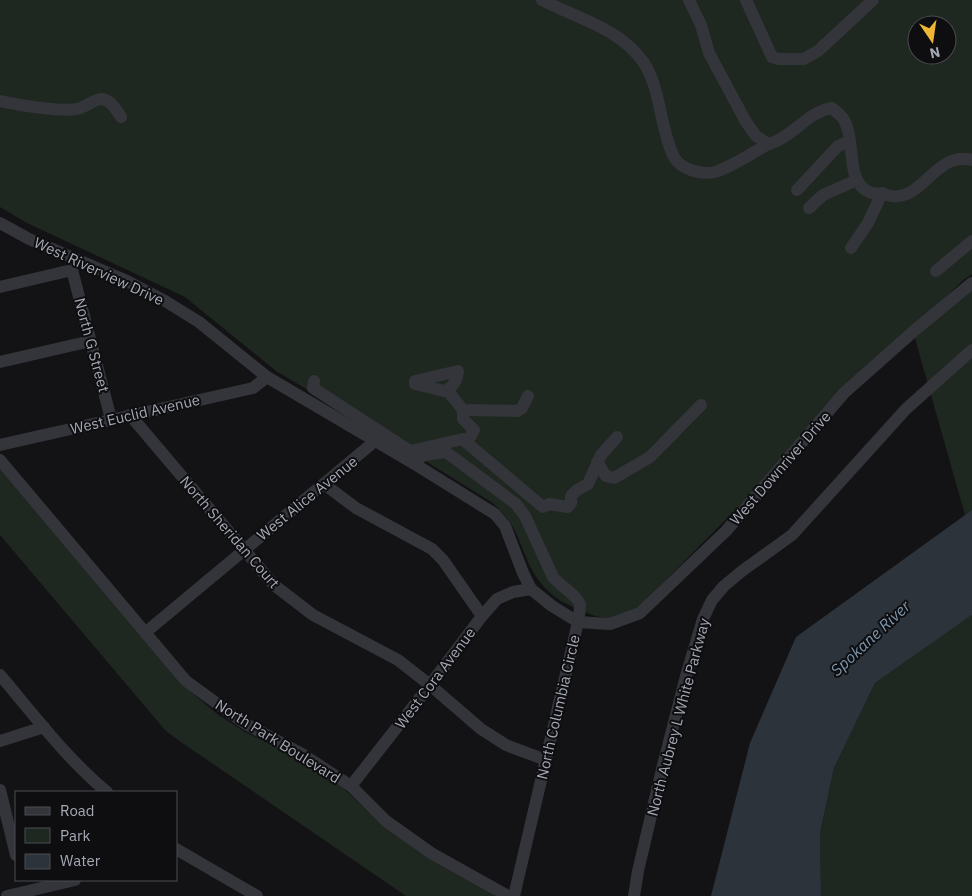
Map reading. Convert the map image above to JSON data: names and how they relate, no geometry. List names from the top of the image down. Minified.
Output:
{"streets":{"street":["West Riverview Drive","North G Street","West Euclid Avenue","West Downriver Drive","West Alice Avenue","North Sheridan Court","West Cora Avenue","North Columbia Circle","North Aubrey L White Parkway","North Park Boulevard"]},"crossings":[["West Riverview Drive","North G Street"],["West Riverview Drive","West Euclid Avenue"],["West Riverview Drive","North Columbia Circle"],["North G Street","West Euclid Avenue"],["West Euclid Avenue","North Sheridan Court"],["West Euclid Avenue","North Columbia Circle"],["West Downriver Drive","North Columbia Circle"],["West Alice Avenue","North Sheridan Court"],["West Alice Avenue","North Columbia Circle"],["West Alice Avenue","North Park Boulevard"],["North Sheridan Court","West Cora Avenue"],["North Sheridan Court","North Columbia Circle"],["West Cora Avenue","North Columbia Circle"],["West Cora Avenue","North Park Boulevard"]],"water":["Spokane River"],"legend":["Road","Park","Water"],"north":"bottom"}
